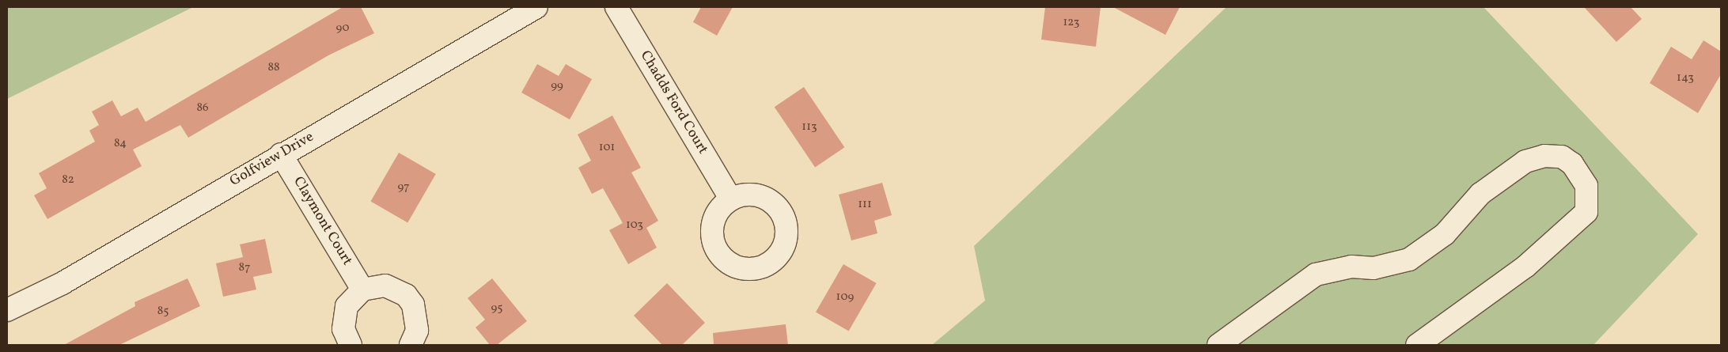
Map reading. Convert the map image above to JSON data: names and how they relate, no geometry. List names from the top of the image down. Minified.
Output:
{"streets":{"street":["Chadds Ford Court","Golfview Drive","Claymont Court"]},"crossings":[["Golfview Drive","Claymont Court"]],"house_numbers":["123","90","88","143","99","86","113","84","101","82","97","111","103","87","109","95","85"]}
